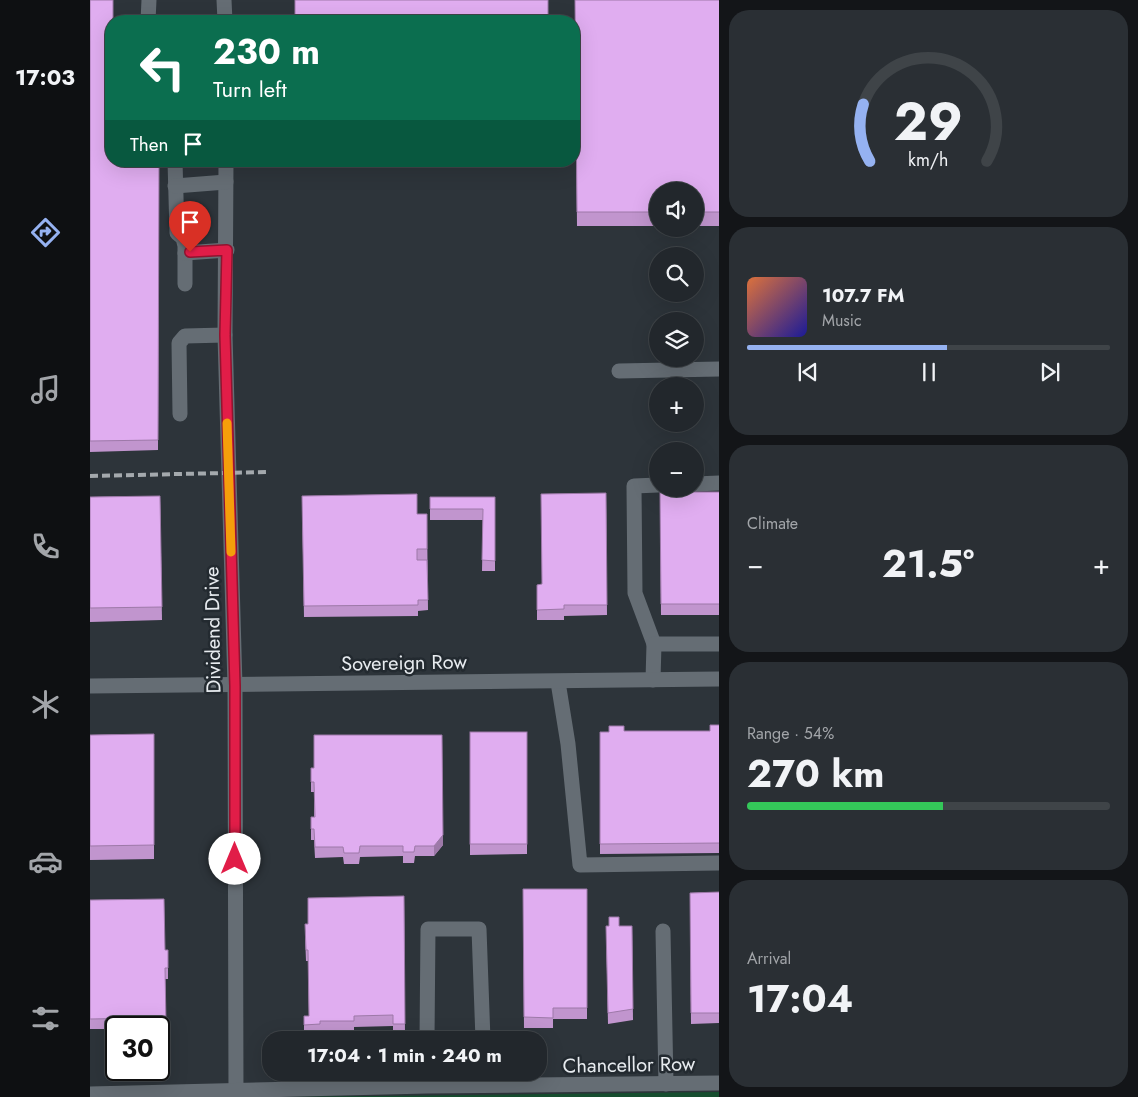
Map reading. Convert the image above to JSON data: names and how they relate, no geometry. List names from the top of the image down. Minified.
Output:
{"streets":{"street":["Dividend Drive","Sovereign Row","Chancellor Row"]},"crossings":[["Dividend Drive","Sovereign Row"],["Dividend Drive","Chancellor Row"]],"page":{"tabs":"17:03","turn":["230 m","Turn left"],"then":"Then","map_buttons":["+","−"],"song":["107.7 FM","Music"],"tile":["Climate",["Range · 54%","270 km"],["Arrival","17:04"]],"heat":["−","21.5°","+"],"limit":"30","trip":"17:04 · 1 min · 240 m","gauge":["29","km/h"]}}
